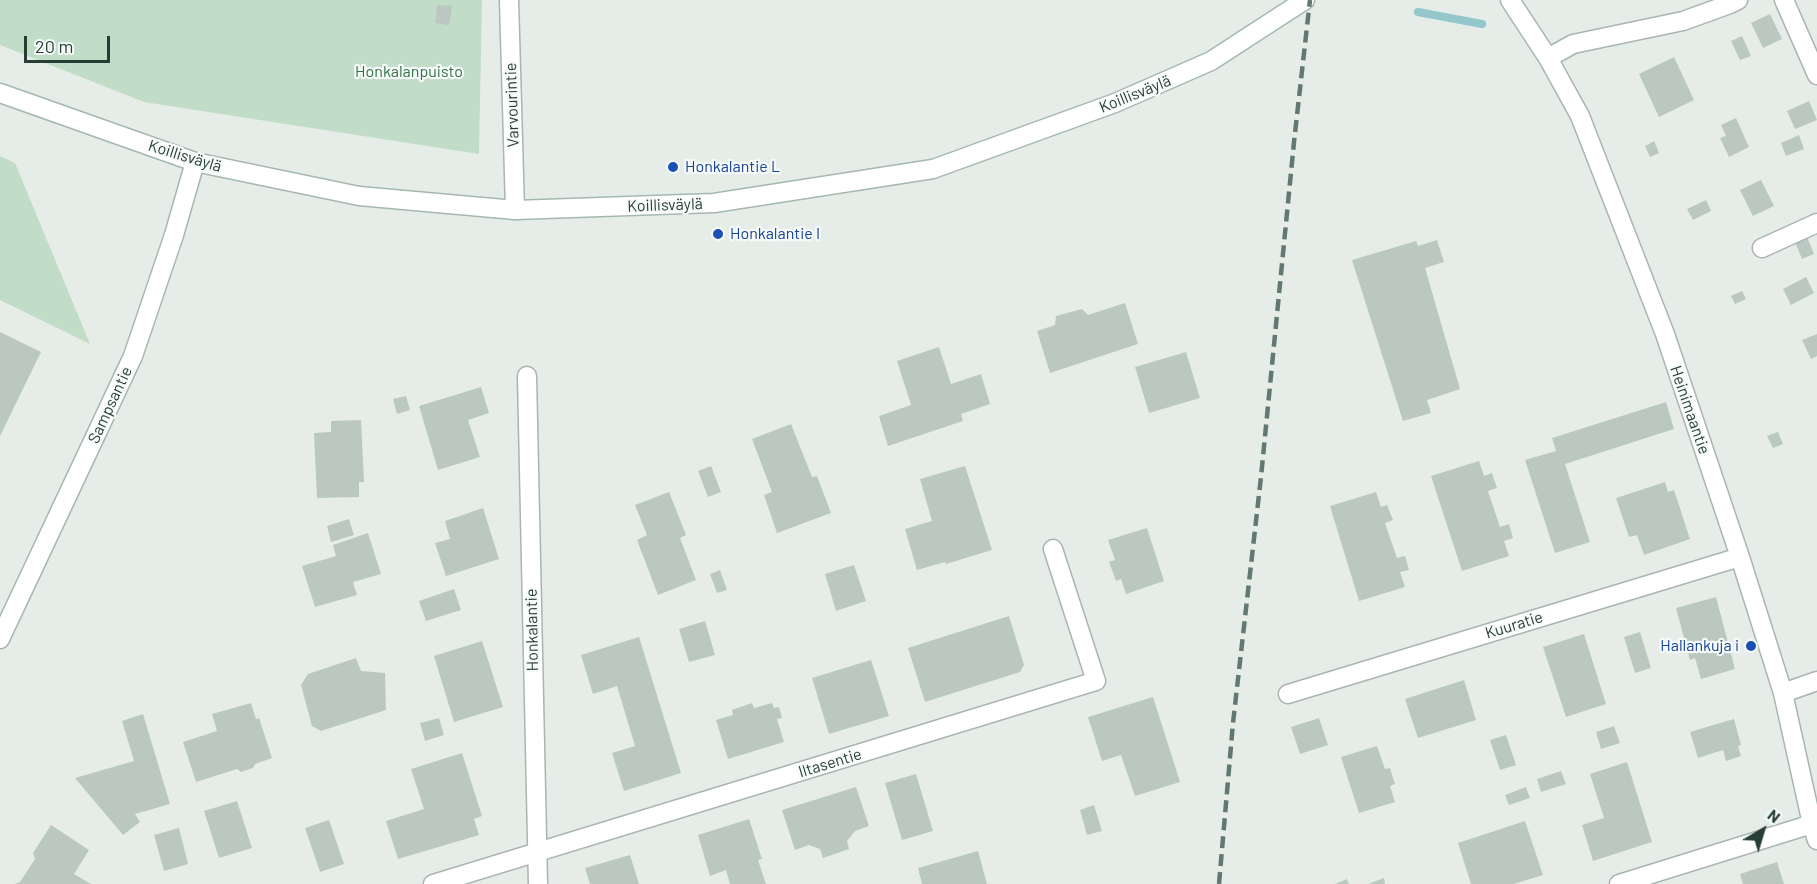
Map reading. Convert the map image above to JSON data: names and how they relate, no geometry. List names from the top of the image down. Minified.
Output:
{"streets":{"street":["Koillisväylä","Varvourintie","Sampsantie","Heinimaantie","Kuuratie","Honkalantie","Iltasentie"]},"crossings":[["Koillisväylä","Varvourintie"],["Koillisväylä","Sampsantie"],["Heinimaantie","Kuuratie"],["Honkalantie","Iltasentie"]],"parks":["Honkalanpuisto"],"places":["Honkalantie L","Honkalantie I","Hallankuja i"],"scale_bar":"20 m","north":"top right"}
